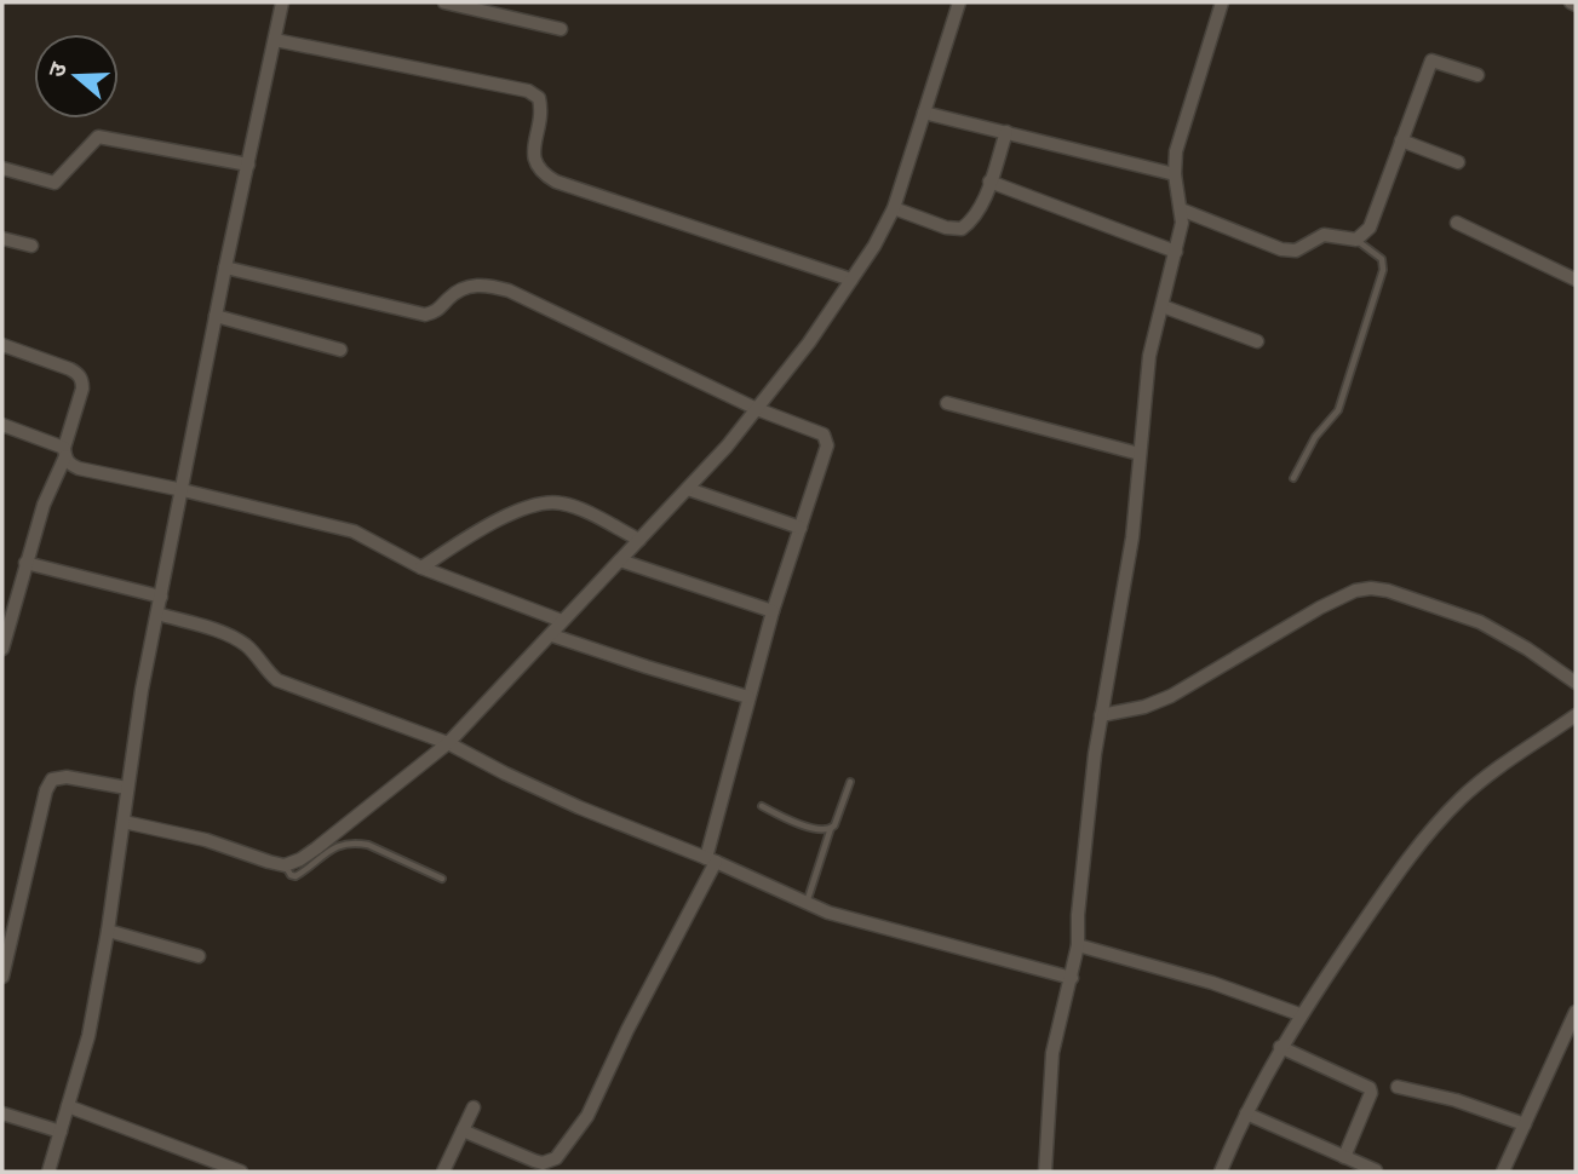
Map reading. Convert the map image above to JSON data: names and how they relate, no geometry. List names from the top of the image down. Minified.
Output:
{"north":"left"}
